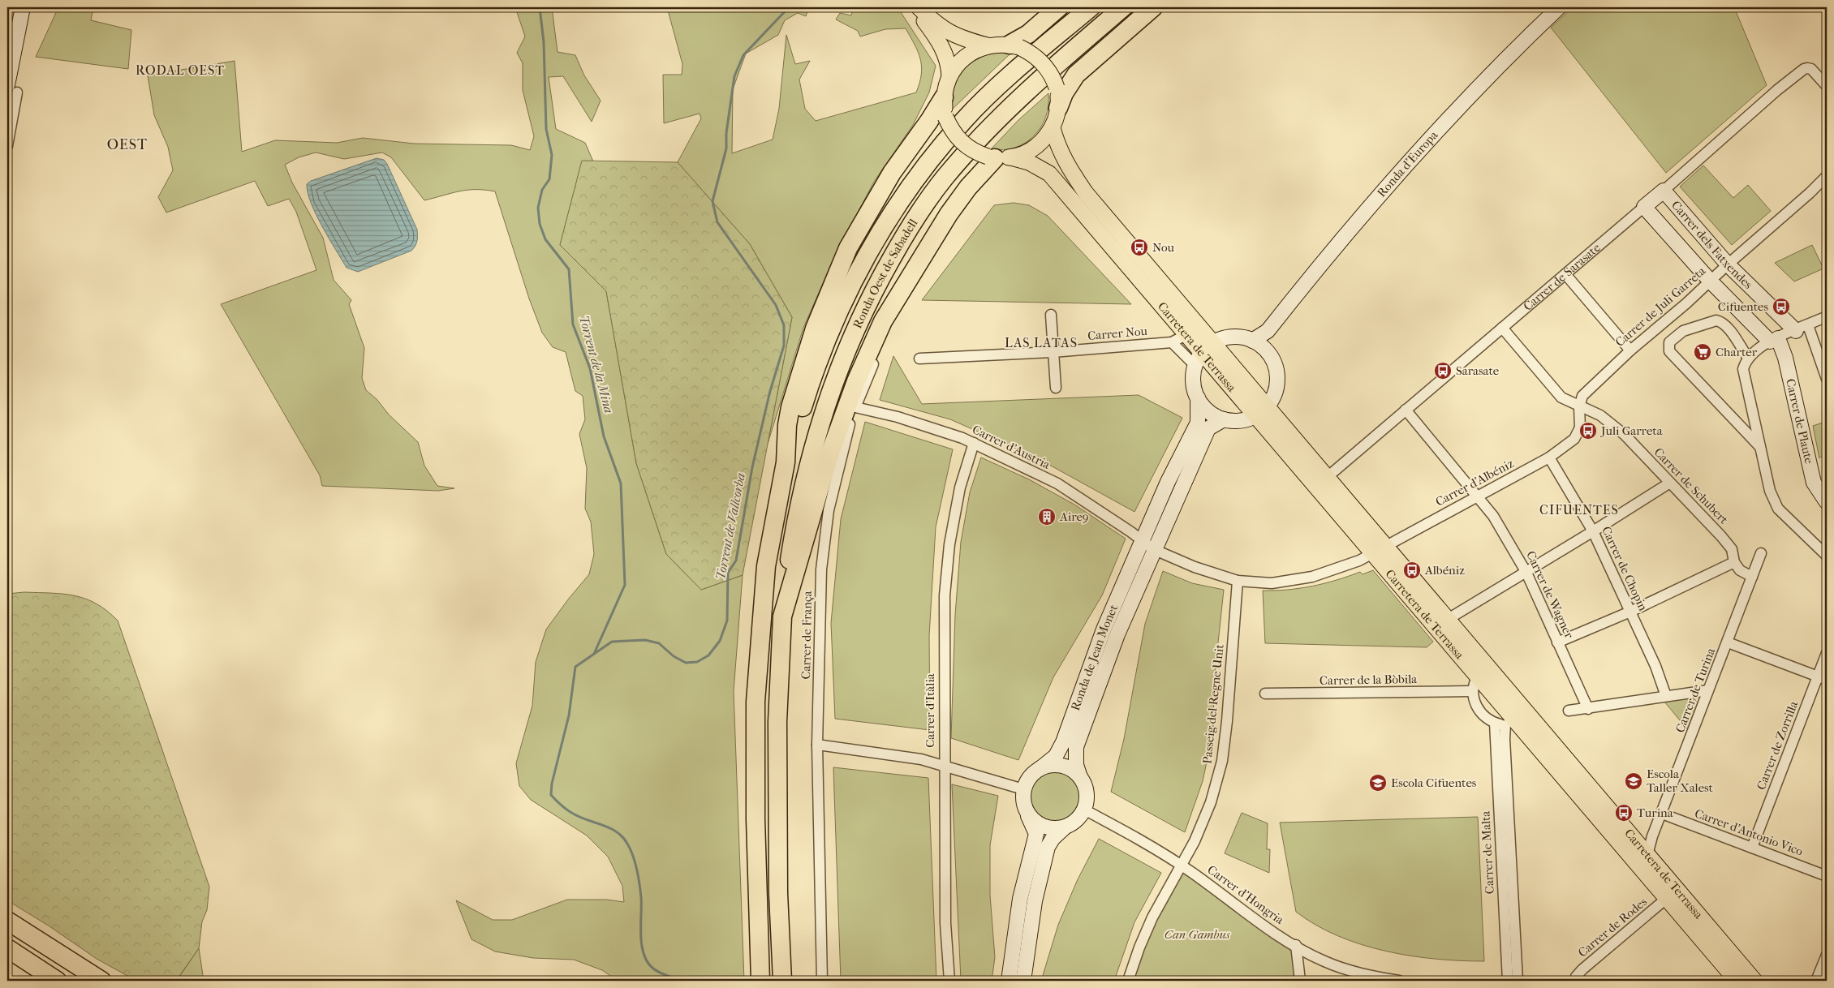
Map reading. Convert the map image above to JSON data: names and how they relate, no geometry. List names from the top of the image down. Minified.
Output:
{"streets":{"highway":["Ronda Oest de Sabadell"],"main road":["Carretera de Terrassa"],"street":["Ronda d'Europa","Carrer dels Fatxendes","Carrer de Sarasate","Carrer de Juli Garreta","Carrer Nou","Carrer de Plaute","Carrer d'Austria","Carrer d'Albéniz","Carrer de Schubert","Carrer de Chopin","Carrer de Wagner","Carrer de França","Ronda de Jean Monet","Carrer de la Bòbila","Carrer de Turina","Passeig del Regne Unit","Carrer d'Itàlia","Carrer de Zorrilla","Carrer d'Antonio Vico","Carrer de Malta","Carrer d'Hongria","Carrer de Rodes"]},"crossings":[["Carrer dels Fatxendes","Carrer de Sarasate"],["Carrer dels Fatxendes","Carrer de Juli Garreta"],["Carrer dels Fatxendes","Carrer de Plaute"],["Carrer de Sarasate","Carretera de Terrassa"],["Carrer de Sarasate","Carrer de Schubert"],["Carrer de Sarasate","Carrer de Wagner"],["Carrer de Juli Garreta","Carrer d'Albéniz"],["Carrer de Juli Garreta","Carrer de Schubert"],["Carrer Nou","Carretera de Terrassa"],["Carretera de Terrassa","Carrer d'Albéniz"],["Carretera de Terrassa","Carrer de Turina"],["Carretera de Terrassa","Carrer de Malta"],["Carretera de Terrassa","Carrer de Rodes"],["Carrer d'Austria","Carrer de França"],["Carrer d'Austria","Ronda de Jean Monet"],["Carrer d'Austria","Carrer d'Itàlia"],["Carrer d'Albéniz","Carrer de Schubert"],["Carrer d'Albéniz","Carrer de Chopin"],["Carrer d'Albéniz","Carrer de Wagner"],["Carrer d'Albéniz","Ronda de Jean Monet"],["Carrer d'Albéniz","Passeig del Regne Unit"],["Ronda de Jean Monet","Carrer d'Hongria"],["Carrer de Turina","Carrer d'Antonio Vico"],["Passeig del Regne Unit","Carrer d'Hongria"],["Carrer de Zorrilla","Carrer d'Antonio Vico"]],"districts":["RODAL OEST","OEST","LAS LATAS","CIFUENTES"],"water":["Torrent de la Mina","Torrent de Vallcorba"],"parks":["Can Gambus"],"places":{"bus stop":["Nou","Cifuentes","Sarasate","Juli Garreta","Albéniz","Turina"],"supermarket":["Charter"],"building":["Aire9"],"school or university":["Escola Taller Xalest","Escola Cifuentes"]}}
